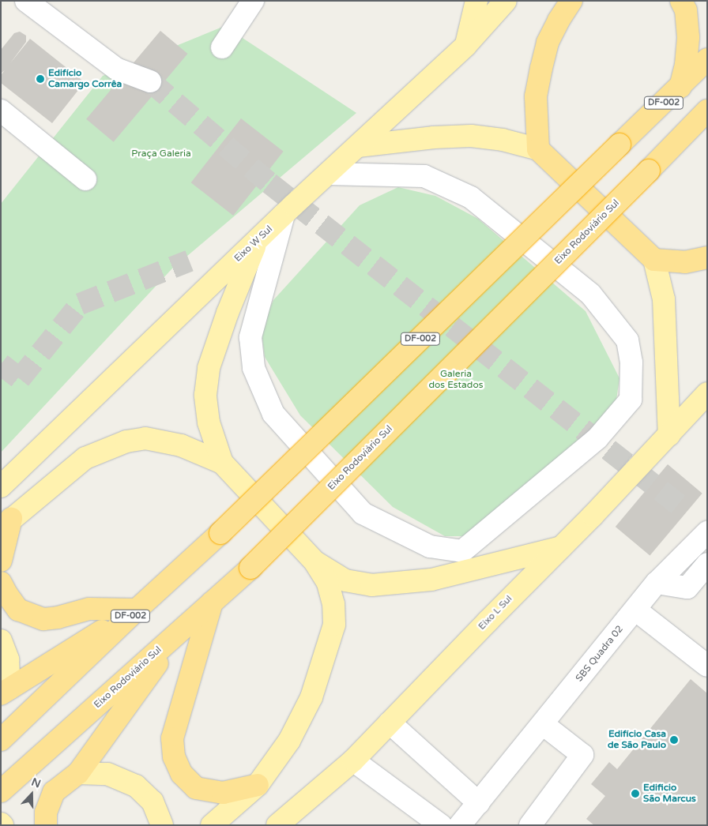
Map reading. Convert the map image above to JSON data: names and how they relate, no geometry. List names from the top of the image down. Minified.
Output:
{"streets":{"highway":["DF-002","Eixo Rodoviário Sul"],"main road":["Eixo W Sul","Eixo L Sul"],"street":["SBS Quadra 02"]},"parks":["Praça Galeria","Galeria dos Estados"],"places":["Edifício Camargo Corrêa","Edifício Casa de São Paulo","Edificio São Marcus"],"north":"top"}
